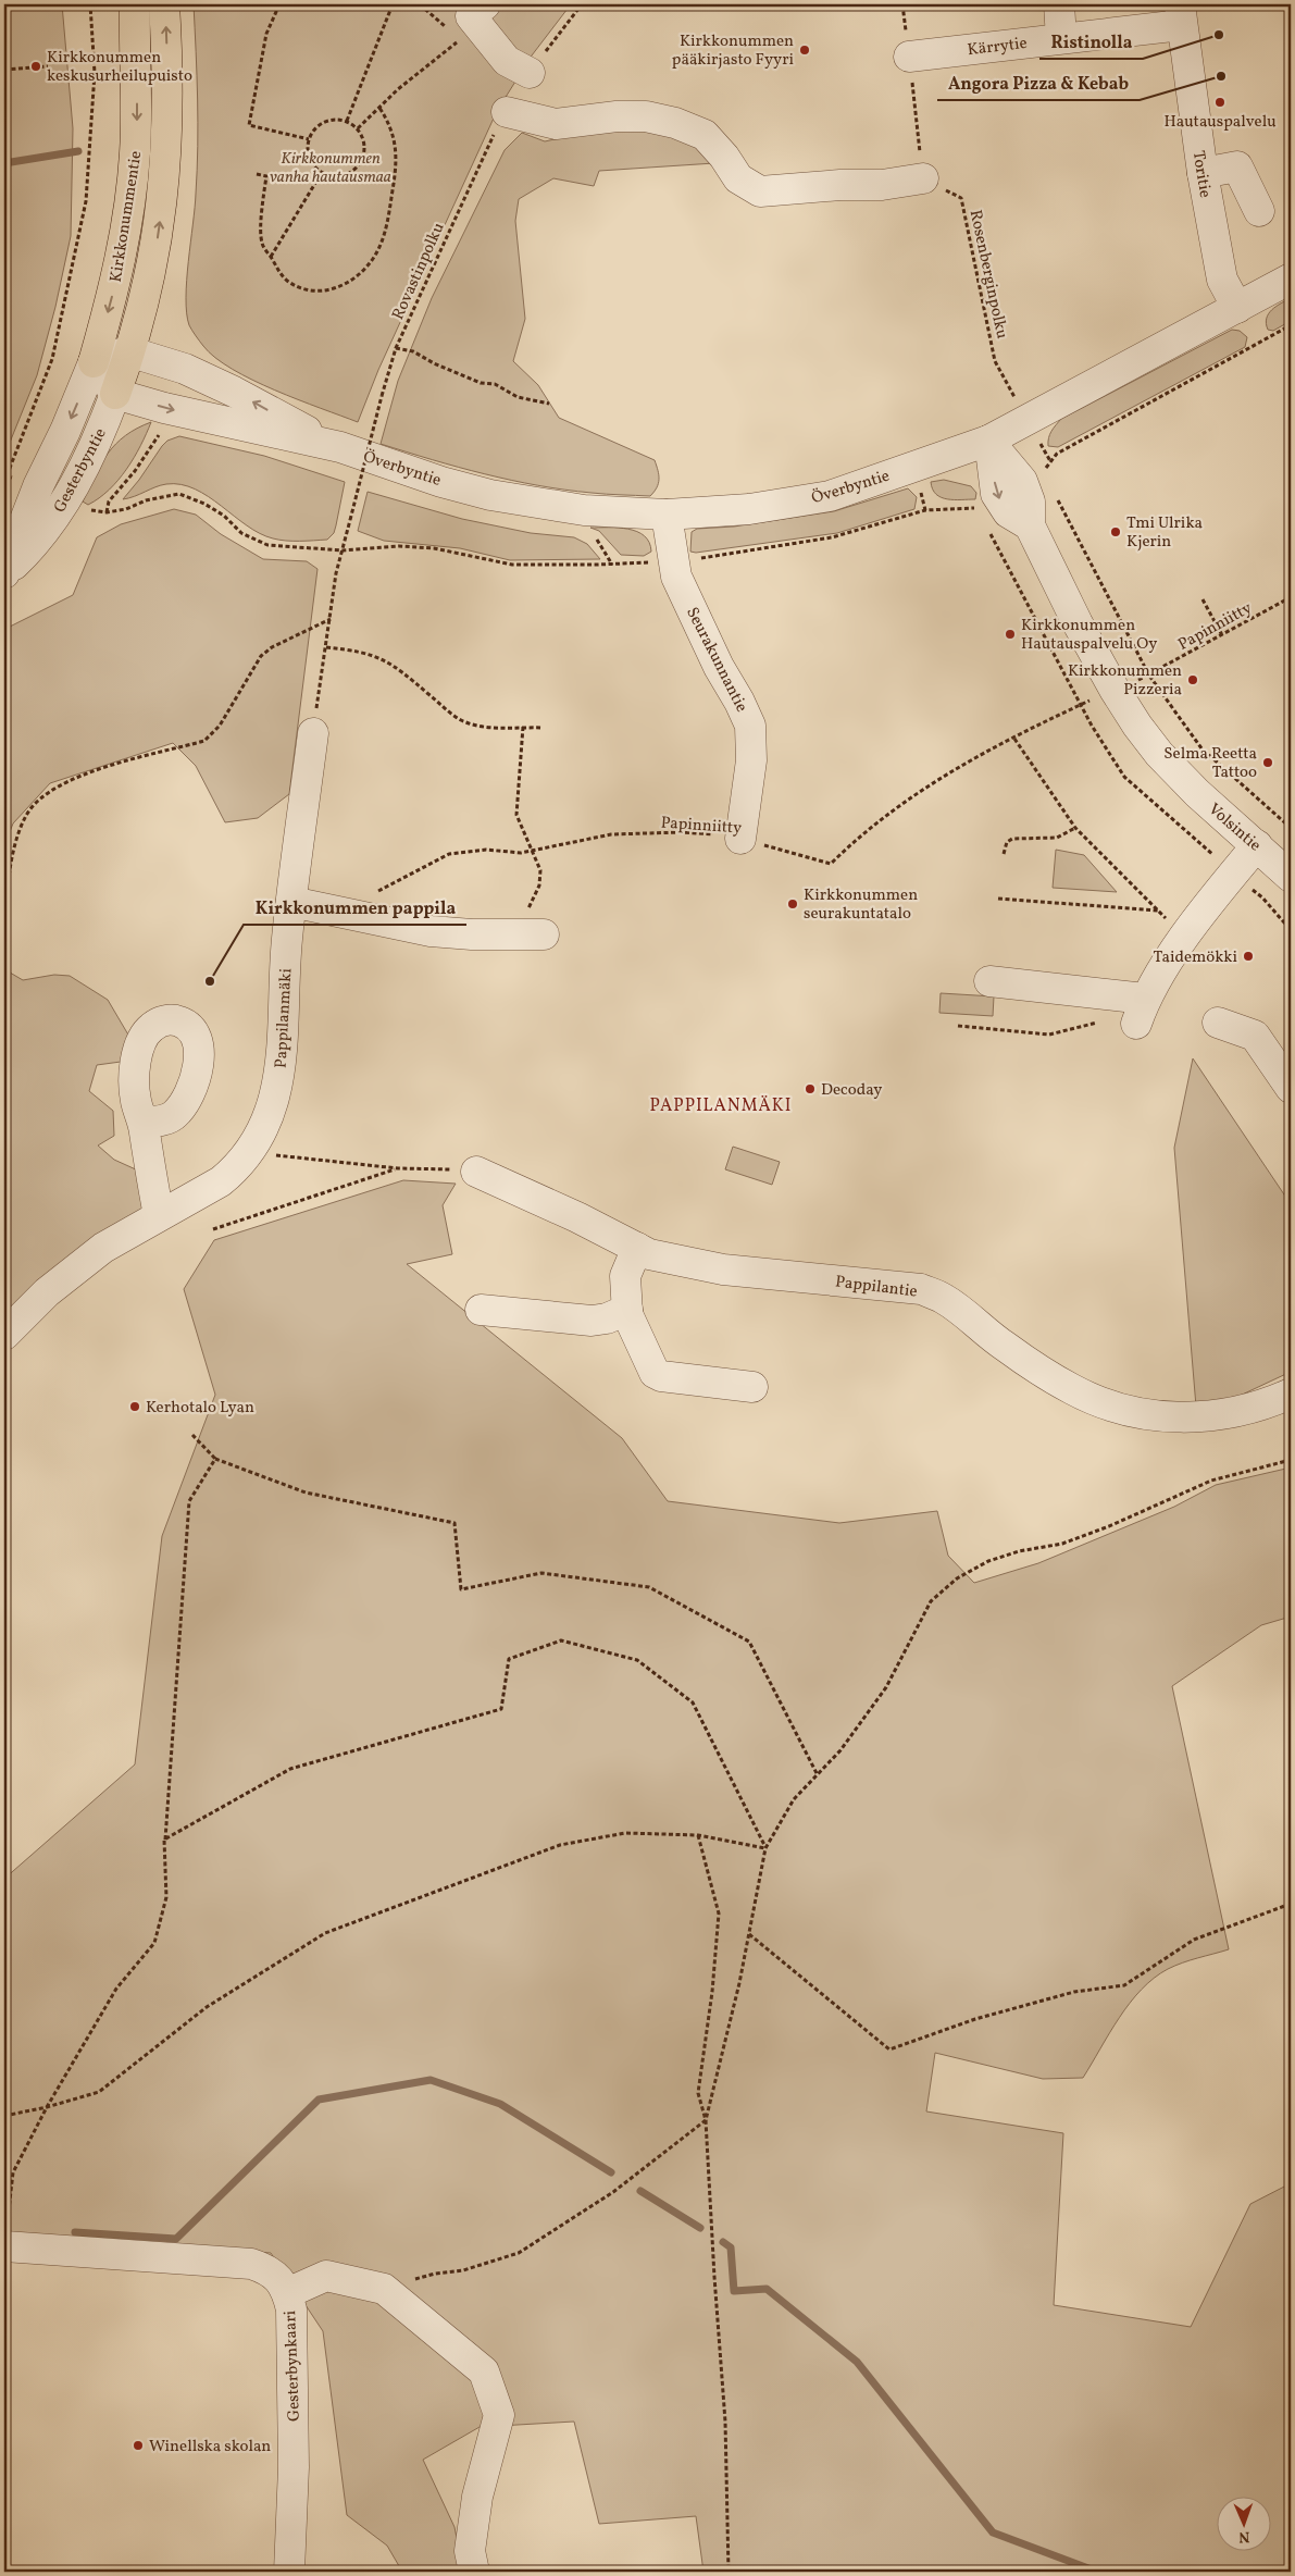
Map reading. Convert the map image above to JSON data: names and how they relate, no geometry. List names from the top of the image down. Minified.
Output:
{"streets":{"main road":["Kirkkonummentie","Gesterbyntie"],"street":["Kärrytie","Toritie","Överbyntie","Seurakunnantie","Volsintie","Pappilanmäki","Pappilantie","Gesterbynkaari"],"path":["Rovastinpolku","Rosenberginpolku","Papinniitty"]},"crossings":[["Kärrytie","Toritie"],["Toritie","Överbyntie"],["Kirkkonummentie","Överbyntie"],["Kirkkonummentie","Gesterbyntie"],["Rosenberginpolku","Överbyntie"],["Överbyntie","Gesterbyntie"],["Överbyntie","Seurakunnantie"],["Överbyntie","Volsintie"],["Papinniitty","Seurakunnantie"]],"districts":["PAPPILANMÄKI"],"parks":["Kirkkonummen vanha hautausmaa"],"places":["Ristinolla","Kirkkonummen pääkirjasto Fyyri","Kirkkonummen keskusurheilupuisto","Angora Pizza & Kebab","Hautauspalvelu","Tmi Ulrika Kjerin","Kirkkonummen Hautauspalvelu Oy","Kirkkonummen Pizzeria","Selma Reetta Tattoo","Kirkkonummen seurakuntatalo","Taidemökki","Kirkkonummen pappila","Decoday","Kerhotalo Lyan","Winellska skolan"],"north":"bottom"}
